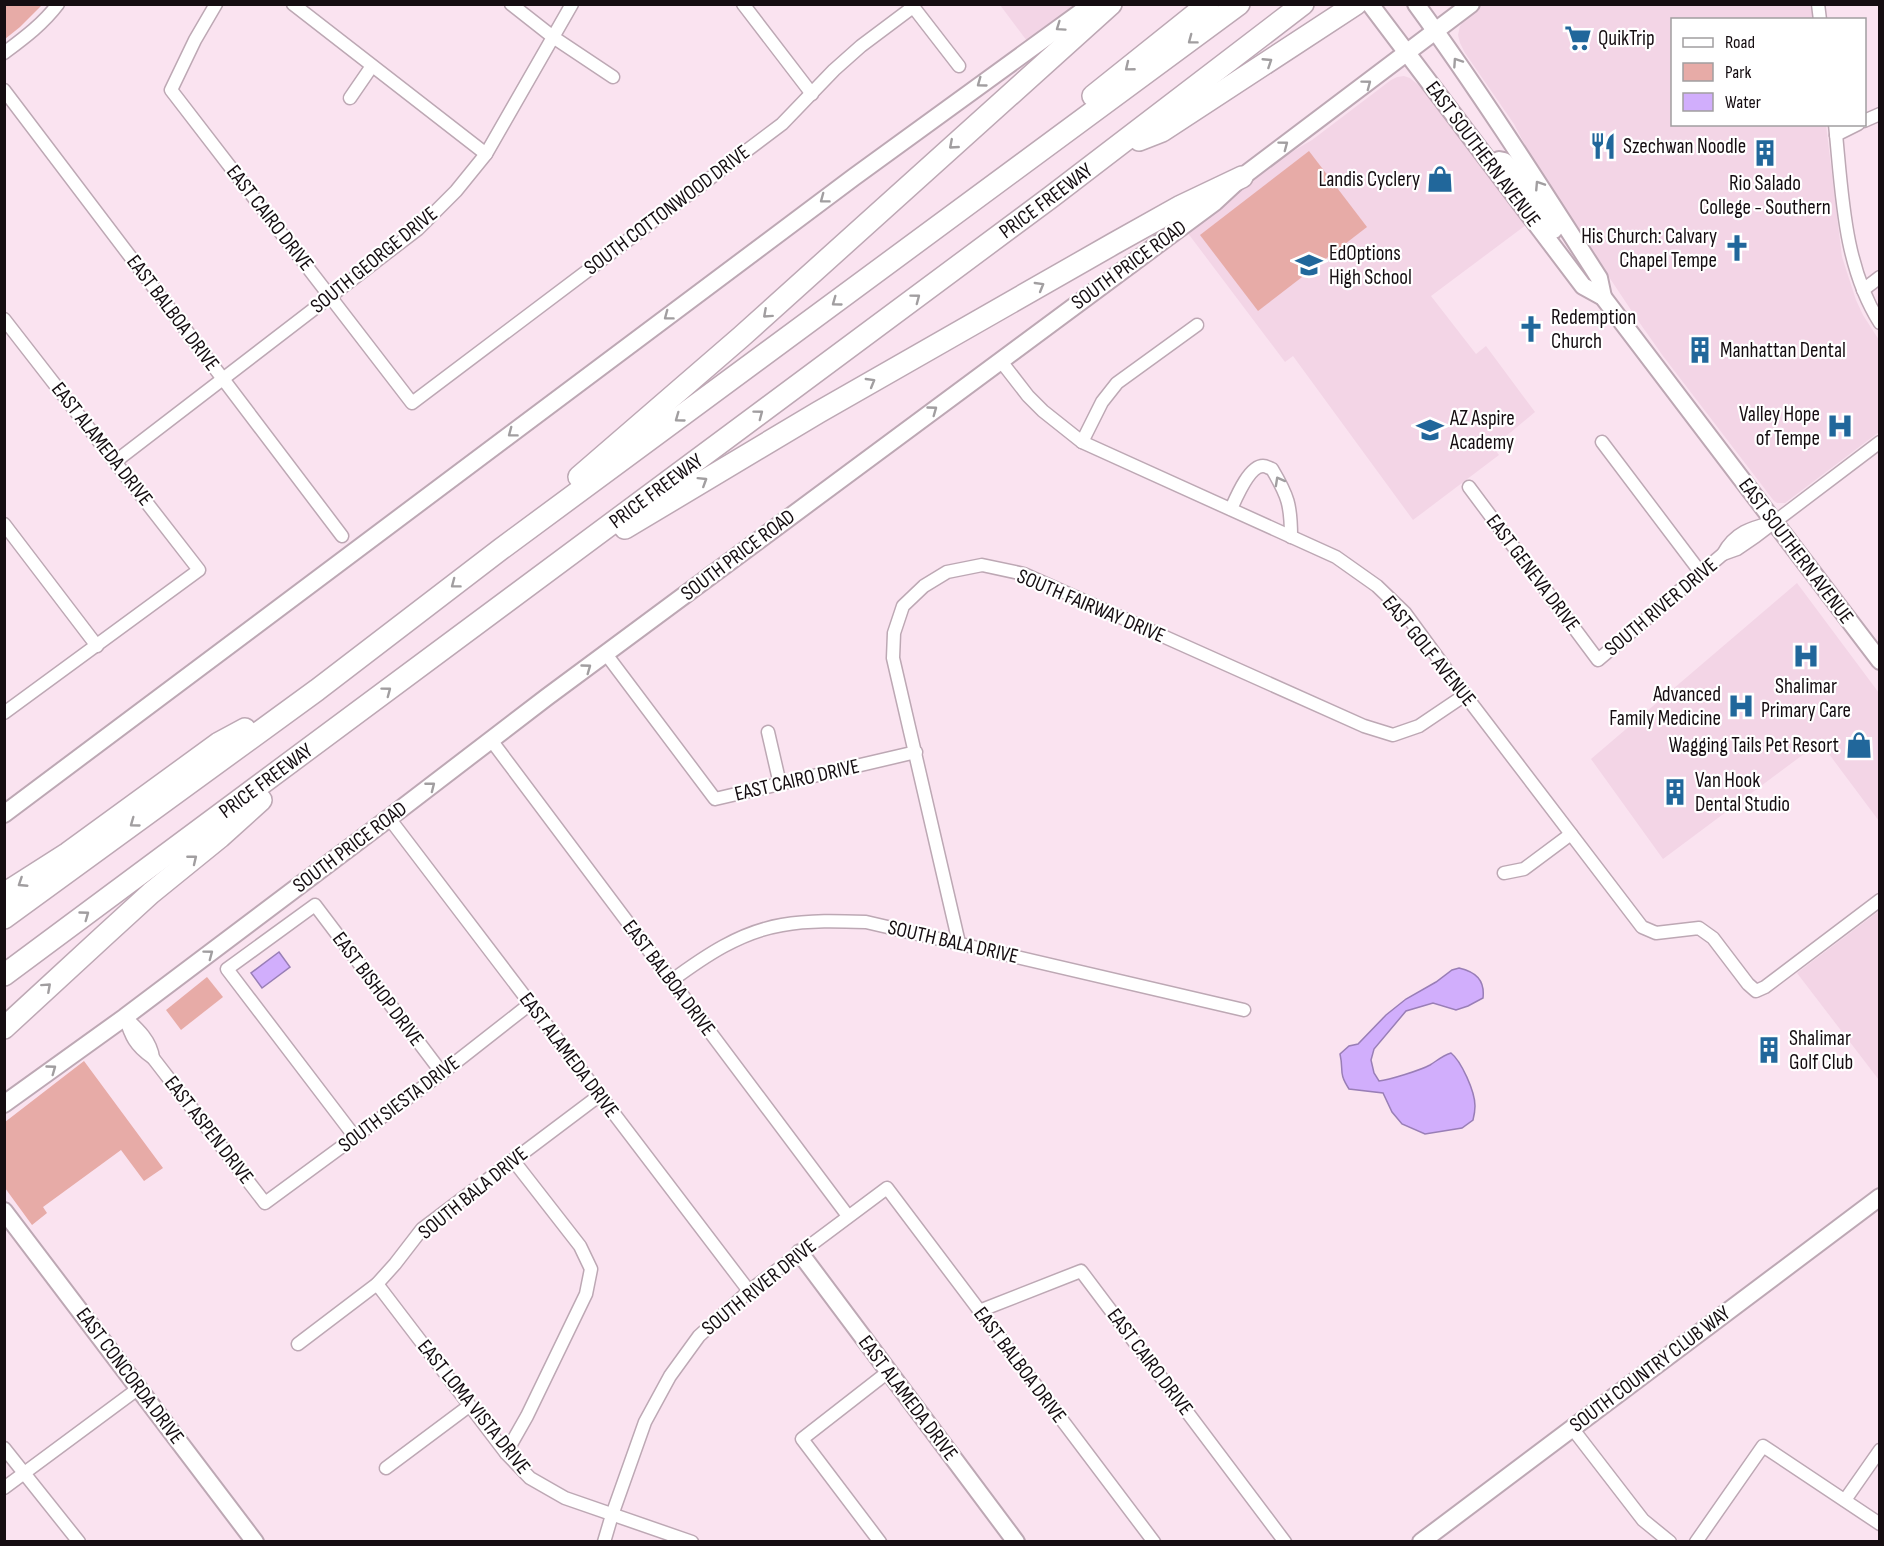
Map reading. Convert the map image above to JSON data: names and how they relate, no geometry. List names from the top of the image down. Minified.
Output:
{"streets":{"highway":["PRICE FREEWAY"],"main road":["EAST SOUTHERN AVENUE","SOUTH PRICE ROAD","EAST ALAMEDA DRIVE","SOUTH COUNTRY CLUB WAY","EAST CONCORDA DRIVE"],"street":["SOUTH COTTONWOOD DRIVE","EAST CAIRO DRIVE","SOUTH GEORGE DRIVE","EAST BALBOA DRIVE","EAST GENEVA DRIVE","SOUTH FAIRWAY DRIVE","SOUTH RIVER DRIVE","EAST GOLF AVENUE","SOUTH BALA DRIVE","EAST BISHOP DRIVE","SOUTH SIESTA DRIVE","EAST ASPEN DRIVE","EAST LOMA VISTA DRIVE"]},"crossings":[["EAST SOUTHERN AVENUE","SOUTH PRICE ROAD"],["EAST SOUTHERN AVENUE","SOUTH RIVER DRIVE"],["SOUTH COTTONWOOD DRIVE","EAST CAIRO DRIVE"],["EAST CAIRO DRIVE","SOUTH GEORGE DRIVE"],["EAST CAIRO DRIVE","SOUTH PRICE ROAD"],["EAST CAIRO DRIVE","EAST BALBOA DRIVE"],["EAST CAIRO DRIVE","SOUTH FAIRWAY DRIVE"],["SOUTH GEORGE DRIVE","EAST BALBOA DRIVE"],["SOUTH GEORGE DRIVE","EAST ALAMEDA DRIVE"],["SOUTH PRICE ROAD","EAST BALBOA DRIVE"],["SOUTH PRICE ROAD","EAST ALAMEDA DRIVE"],["SOUTH PRICE ROAD","EAST GOLF AVENUE"],["SOUTH PRICE ROAD","EAST ASPEN DRIVE"],["EAST BALBOA DRIVE","SOUTH RIVER DRIVE"],["EAST BALBOA DRIVE","SOUTH BALA DRIVE"],["EAST ALAMEDA DRIVE","SOUTH RIVER DRIVE"],["EAST ALAMEDA DRIVE","SOUTH BALA DRIVE"],["EAST ALAMEDA DRIVE","SOUTH SIESTA DRIVE"],["EAST GENEVA DRIVE","SOUTH RIVER DRIVE"],["SOUTH FAIRWAY DRIVE","EAST GOLF AVENUE"],["SOUTH FAIRWAY DRIVE","SOUTH BALA DRIVE"],["SOUTH RIVER DRIVE","EAST LOMA VISTA DRIVE"],["SOUTH BALA DRIVE","EAST LOMA VISTA DRIVE"],["EAST BISHOP DRIVE","SOUTH SIESTA DRIVE"],["SOUTH SIESTA DRIVE","EAST ASPEN DRIVE"]],"one_way":["SOUTH PRICE ROAD"],"places":{"supermarket":["QuikTrip"],"restaurant":["Szechwan Noodle"],"building":["Rio Salado College - Southern","Manhattan Dental","Van Hook Dental Studio","Shalimar Golf Club"],"shop":["Landis Cyclery","Wagging Tails Pet Resort"],"church":["His Church: Calvary Chapel Tempe","Redemption Church"],"school or university":["EdOptions High School","AZ Aspire Academy"],"hospital":["Valley Hope of Tempe","Shalimar Primary Care","Advanced Family Medicine"]},"legend":["Road","Park","Water"]}
